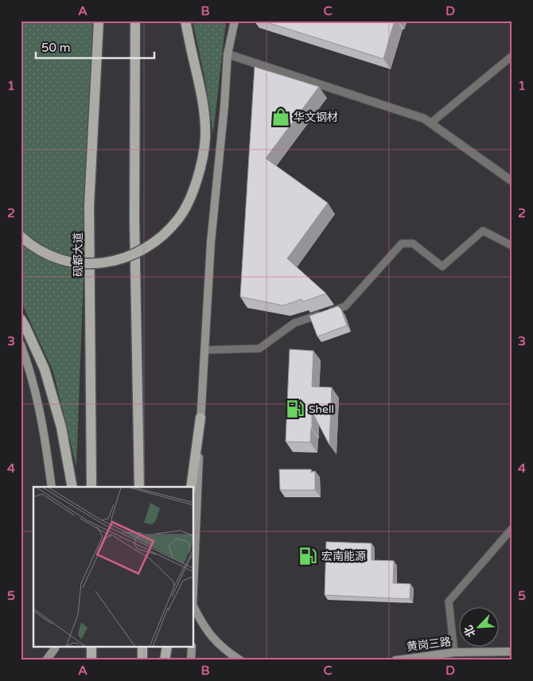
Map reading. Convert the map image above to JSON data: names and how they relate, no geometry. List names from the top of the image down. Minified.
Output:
{"streets":{"main road":["砚都大道"],"street":["黄岗三路"]},"places":{"shop":["华文钢材"],"fuel station":["Shell","宏南能源"]},"scale_bar":"50 m","north":"bottom left","grid":{"columns":["A","B","C","D"],"rows":["1","2","3","4","5"]}}
